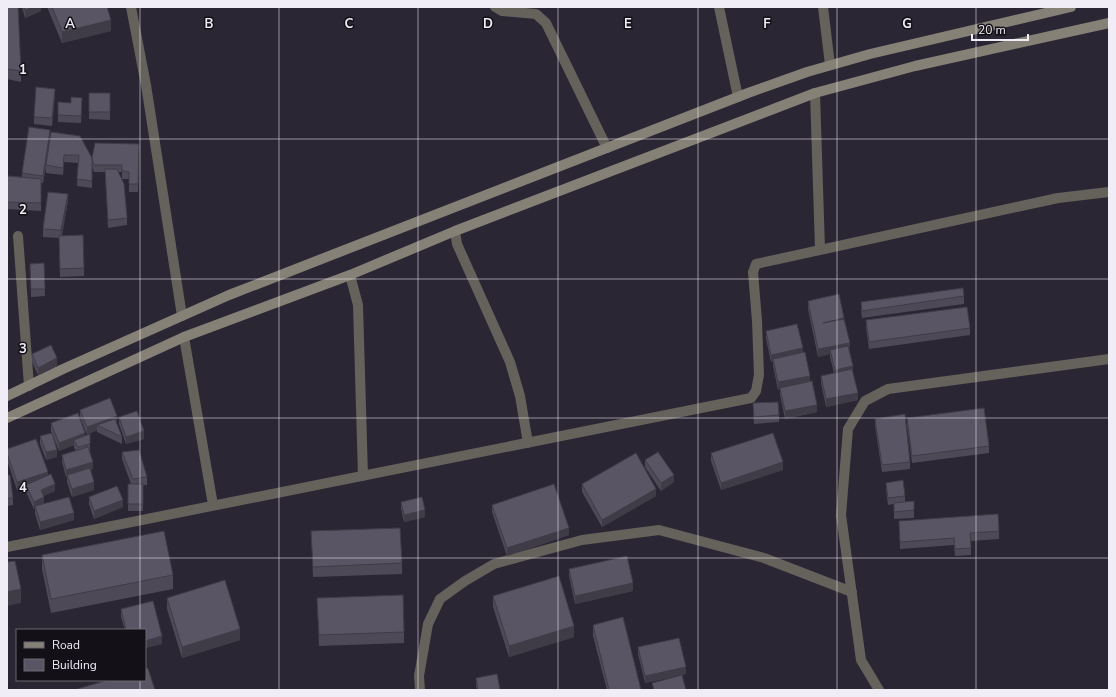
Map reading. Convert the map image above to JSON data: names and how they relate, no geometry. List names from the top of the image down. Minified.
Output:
{"legend":["Road","Building"],"scale_bar":"20 m","grid":{"columns":["A","B","C","D","E","F","G"],"rows":["1","2","3","4"]}}
